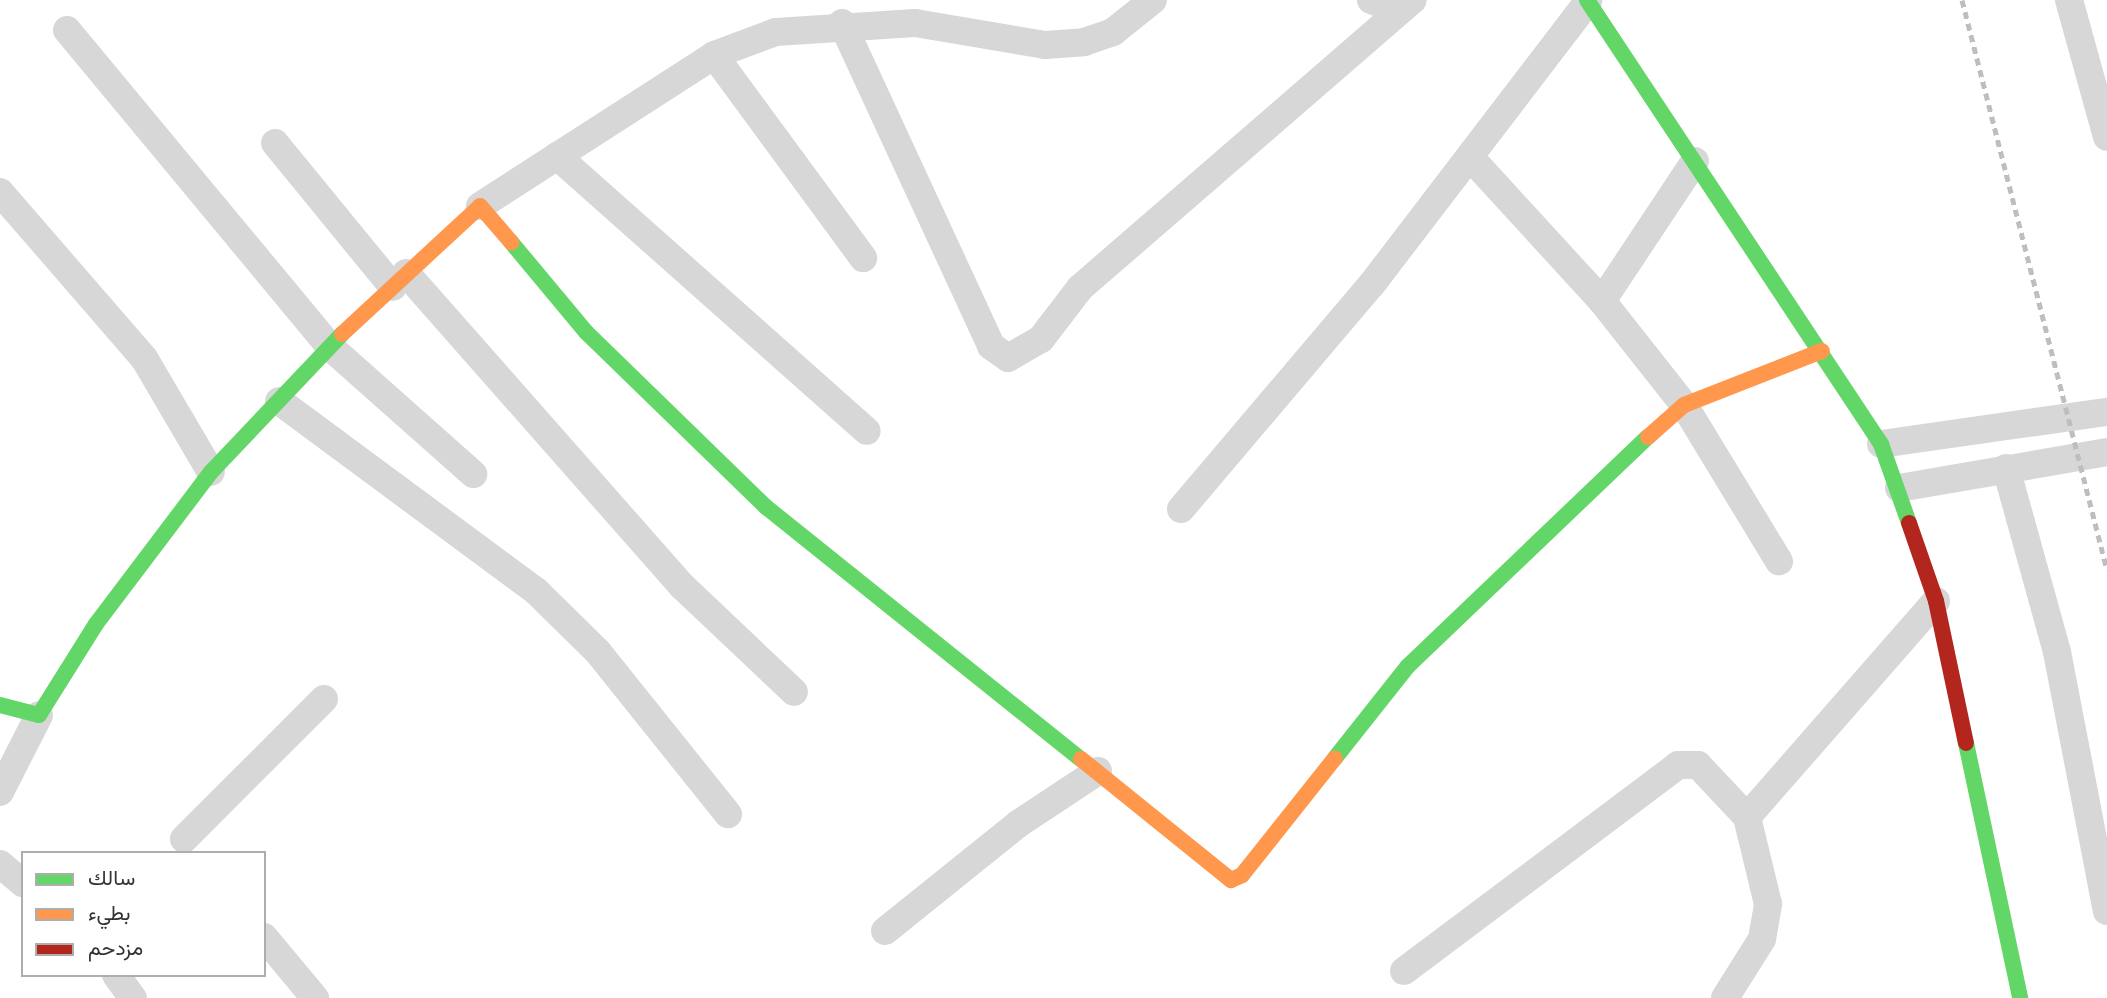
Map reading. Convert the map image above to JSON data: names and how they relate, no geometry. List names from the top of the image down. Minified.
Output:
{"legend":["سالك","بطيء","مزدحم"]}
